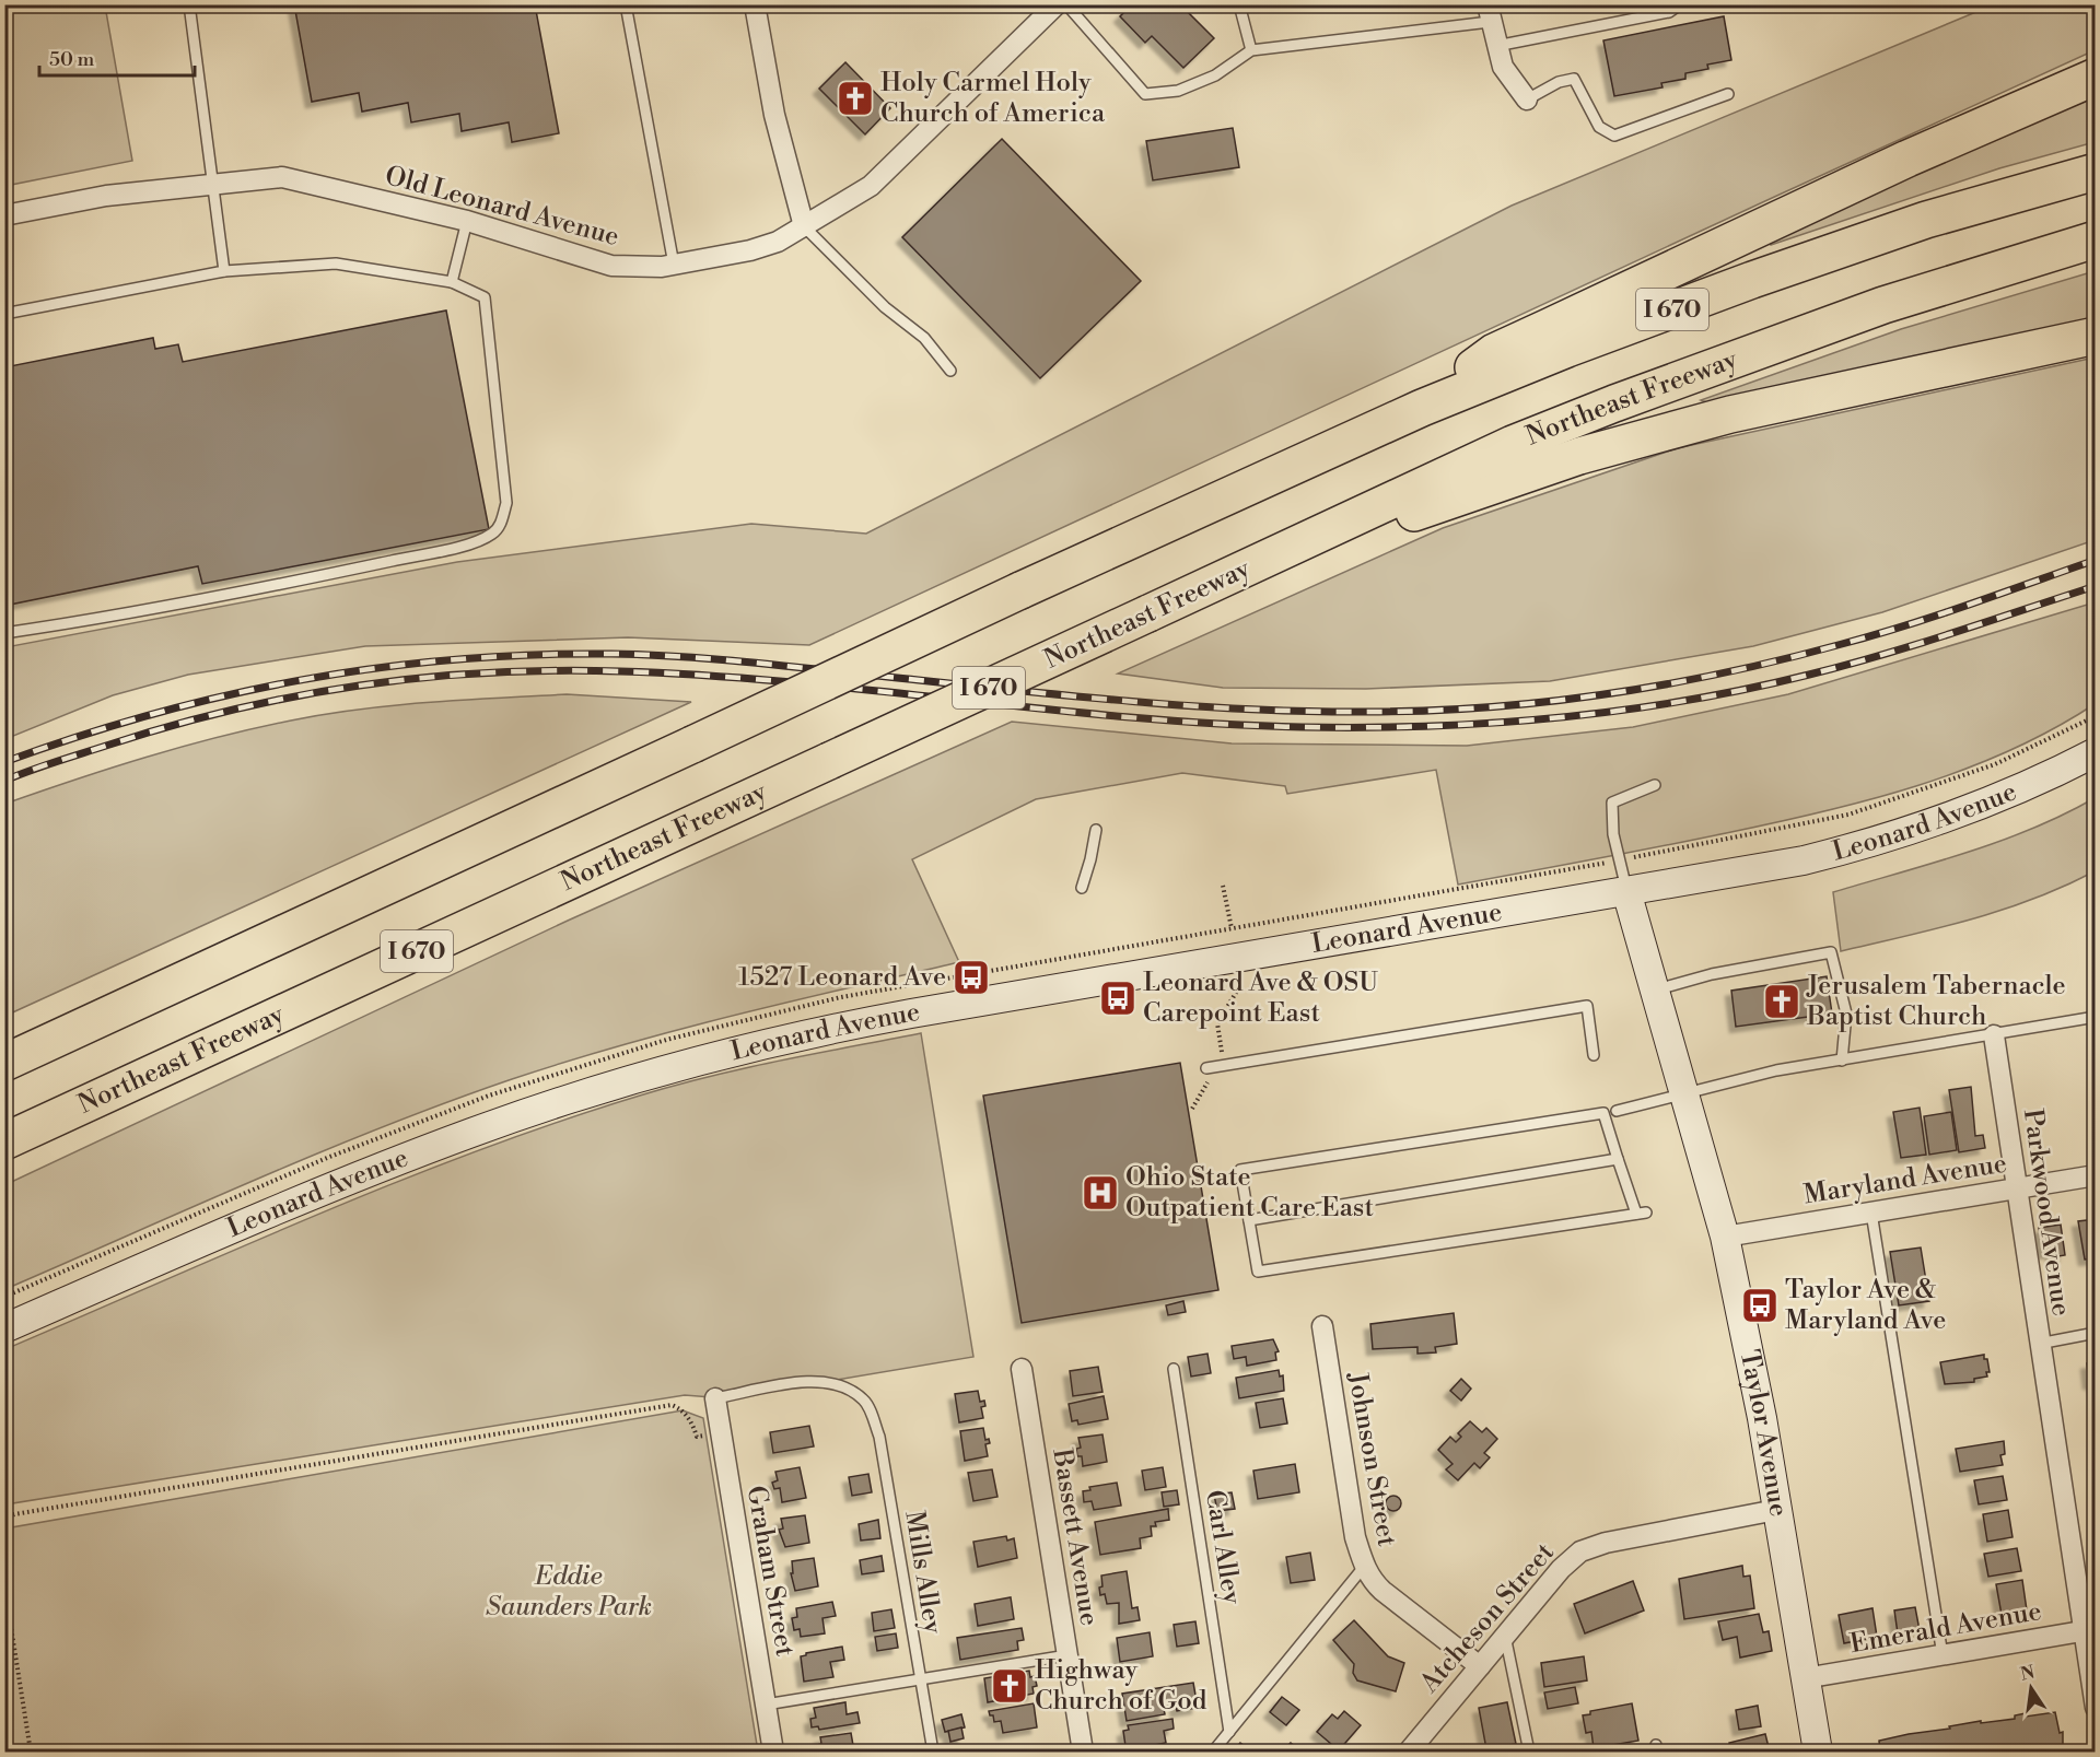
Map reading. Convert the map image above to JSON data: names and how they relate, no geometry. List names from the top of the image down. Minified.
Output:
{"streets":{"highway":["I 670","Northeast Freeway"],"street":["Old Leonard Avenue","Leonard Avenue","Maryland Avenue","Parkwood Avenue","Taylor Avenue","Johnson Street","Bassett Avenue","Graham Street","Atcheson Street","Emerald Avenue"],"lane":["Carl Alley","Mills Alley"]},"crossings":[["Leonard Avenue","Taylor Avenue"],["Maryland Avenue","Parkwood Avenue"],["Maryland Avenue","Taylor Avenue"],["Parkwood Avenue","Emerald Avenue"],["Taylor Avenue","Atcheson Street"],["Taylor Avenue","Emerald Avenue"],["Johnson Street","Atcheson Street"],["Graham Street","Mills Alley"]],"parks":["Eddie Saunders Park"],"places":{"church":["Holy Carmel Holy Church of America","Jerusalem Tabernacle Baptist Church","Highway Church of God"],"bus stop":["1527 Leonard Ave","Leonard Ave & OSU Carepoint East","Taylor Ave & Maryland Ave"],"hospital":["Ohio State Outpatient Care East"]},"scale_bar":"50 m","north":"top"}
